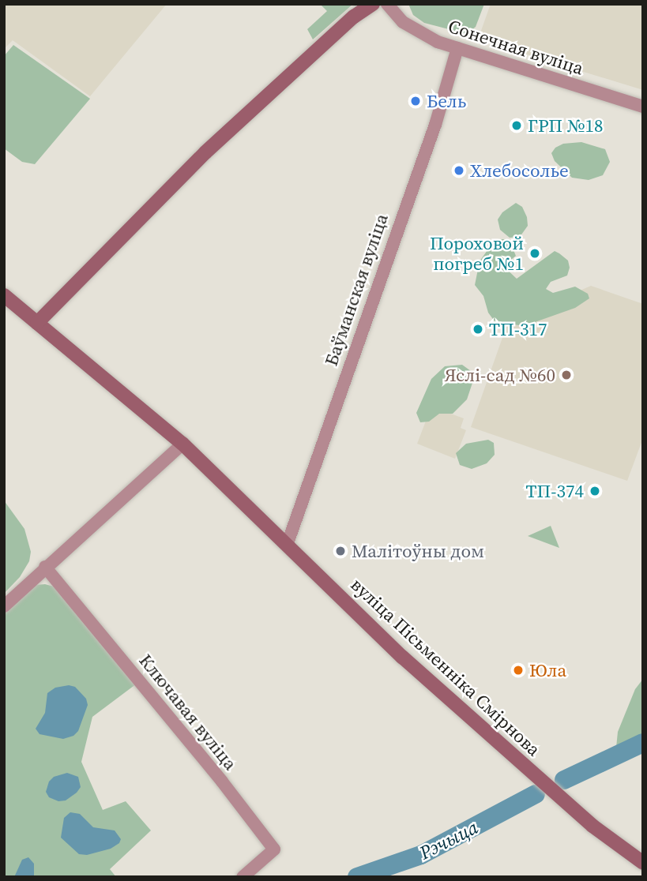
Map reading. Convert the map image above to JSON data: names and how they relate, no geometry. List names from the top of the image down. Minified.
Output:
{"streets":{"main road":["вуліца Пісьменніка Смірнова"],"street":["Сонечная вуліца","Баўманская вуліца","Ключавая вуліца"]},"crossings":[["Сонечная вуліца","Баўманская вуліца"],["Баўманская вуліца","вуліца Пісьменніка Смірнова"]],"water":["Рэчыца"],"places":["Бель","ГРП №18","Хлебосолье","Пороховой погреб №1","ТП-317","Яслі-сад №60","ТП-374","Малітоўны дом","Юла"]}
